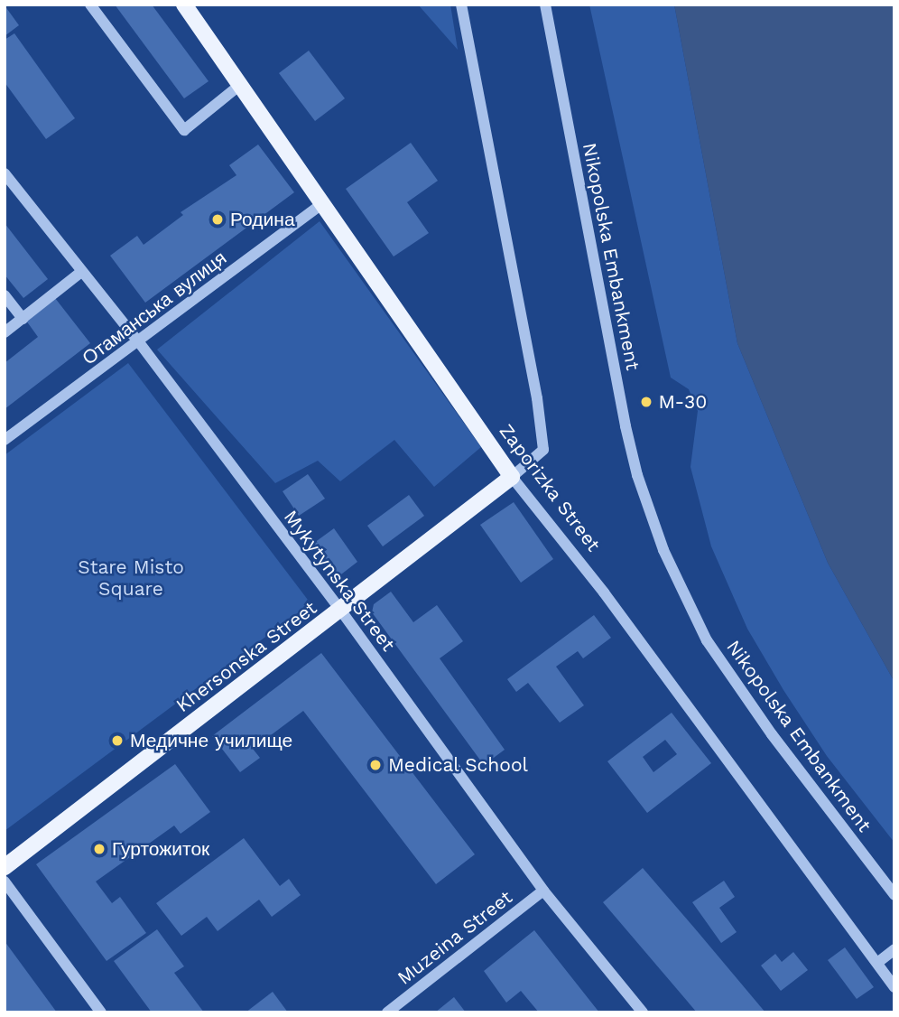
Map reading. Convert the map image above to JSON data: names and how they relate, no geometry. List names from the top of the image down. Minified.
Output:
{"streets":{"main road":["Zaporizka Street","Khersonska Street"],"street":["Nikopolska Embankment","Отаманська вулиця","Mykytynska Street","Muzeina Street"]},"crossings":[["Отаманська вулиця","Zaporizka Street"],["Отаманська вулиця","Mykytynska Street"],["Zaporizka Street","Khersonska Street"],["Mykytynska Street","Khersonska Street"],["Mykytynska Street","Muzeina Street"]],"parks":["Stare Misto Square"],"places":["Родина","М-30","Медичне училище","Medical School","Гуртожиток"]}
